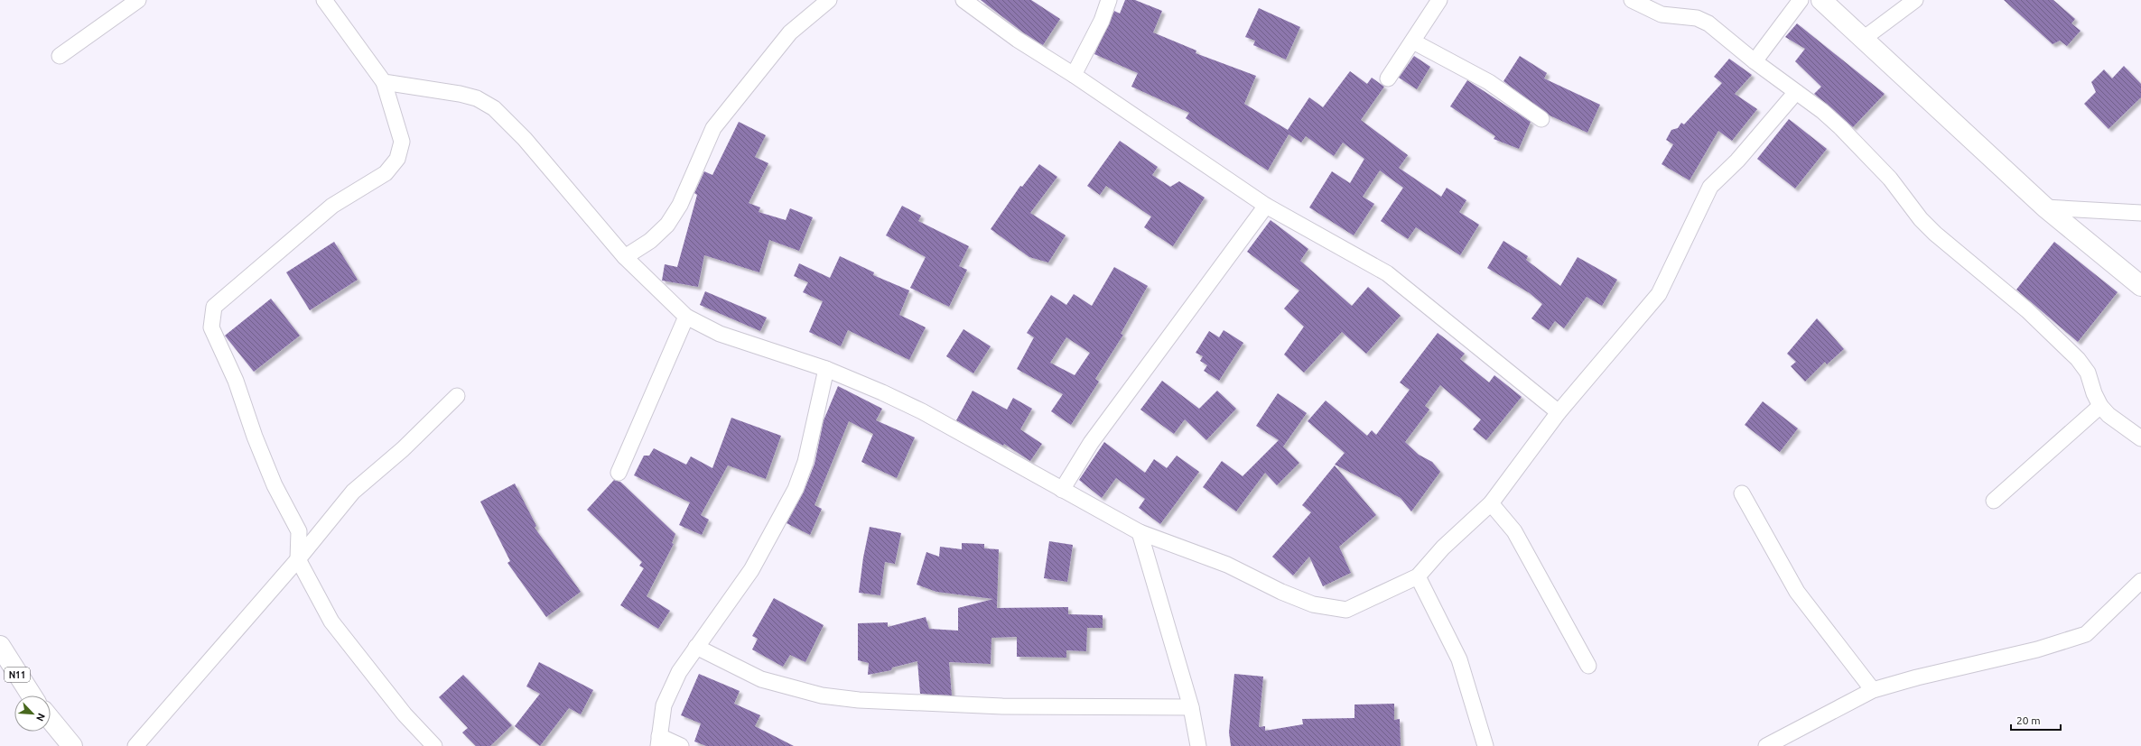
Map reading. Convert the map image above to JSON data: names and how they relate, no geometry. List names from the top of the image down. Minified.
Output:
{"streets":{"main road":["N11"]},"scale_bar":"20 m","north":"bottom right"}
